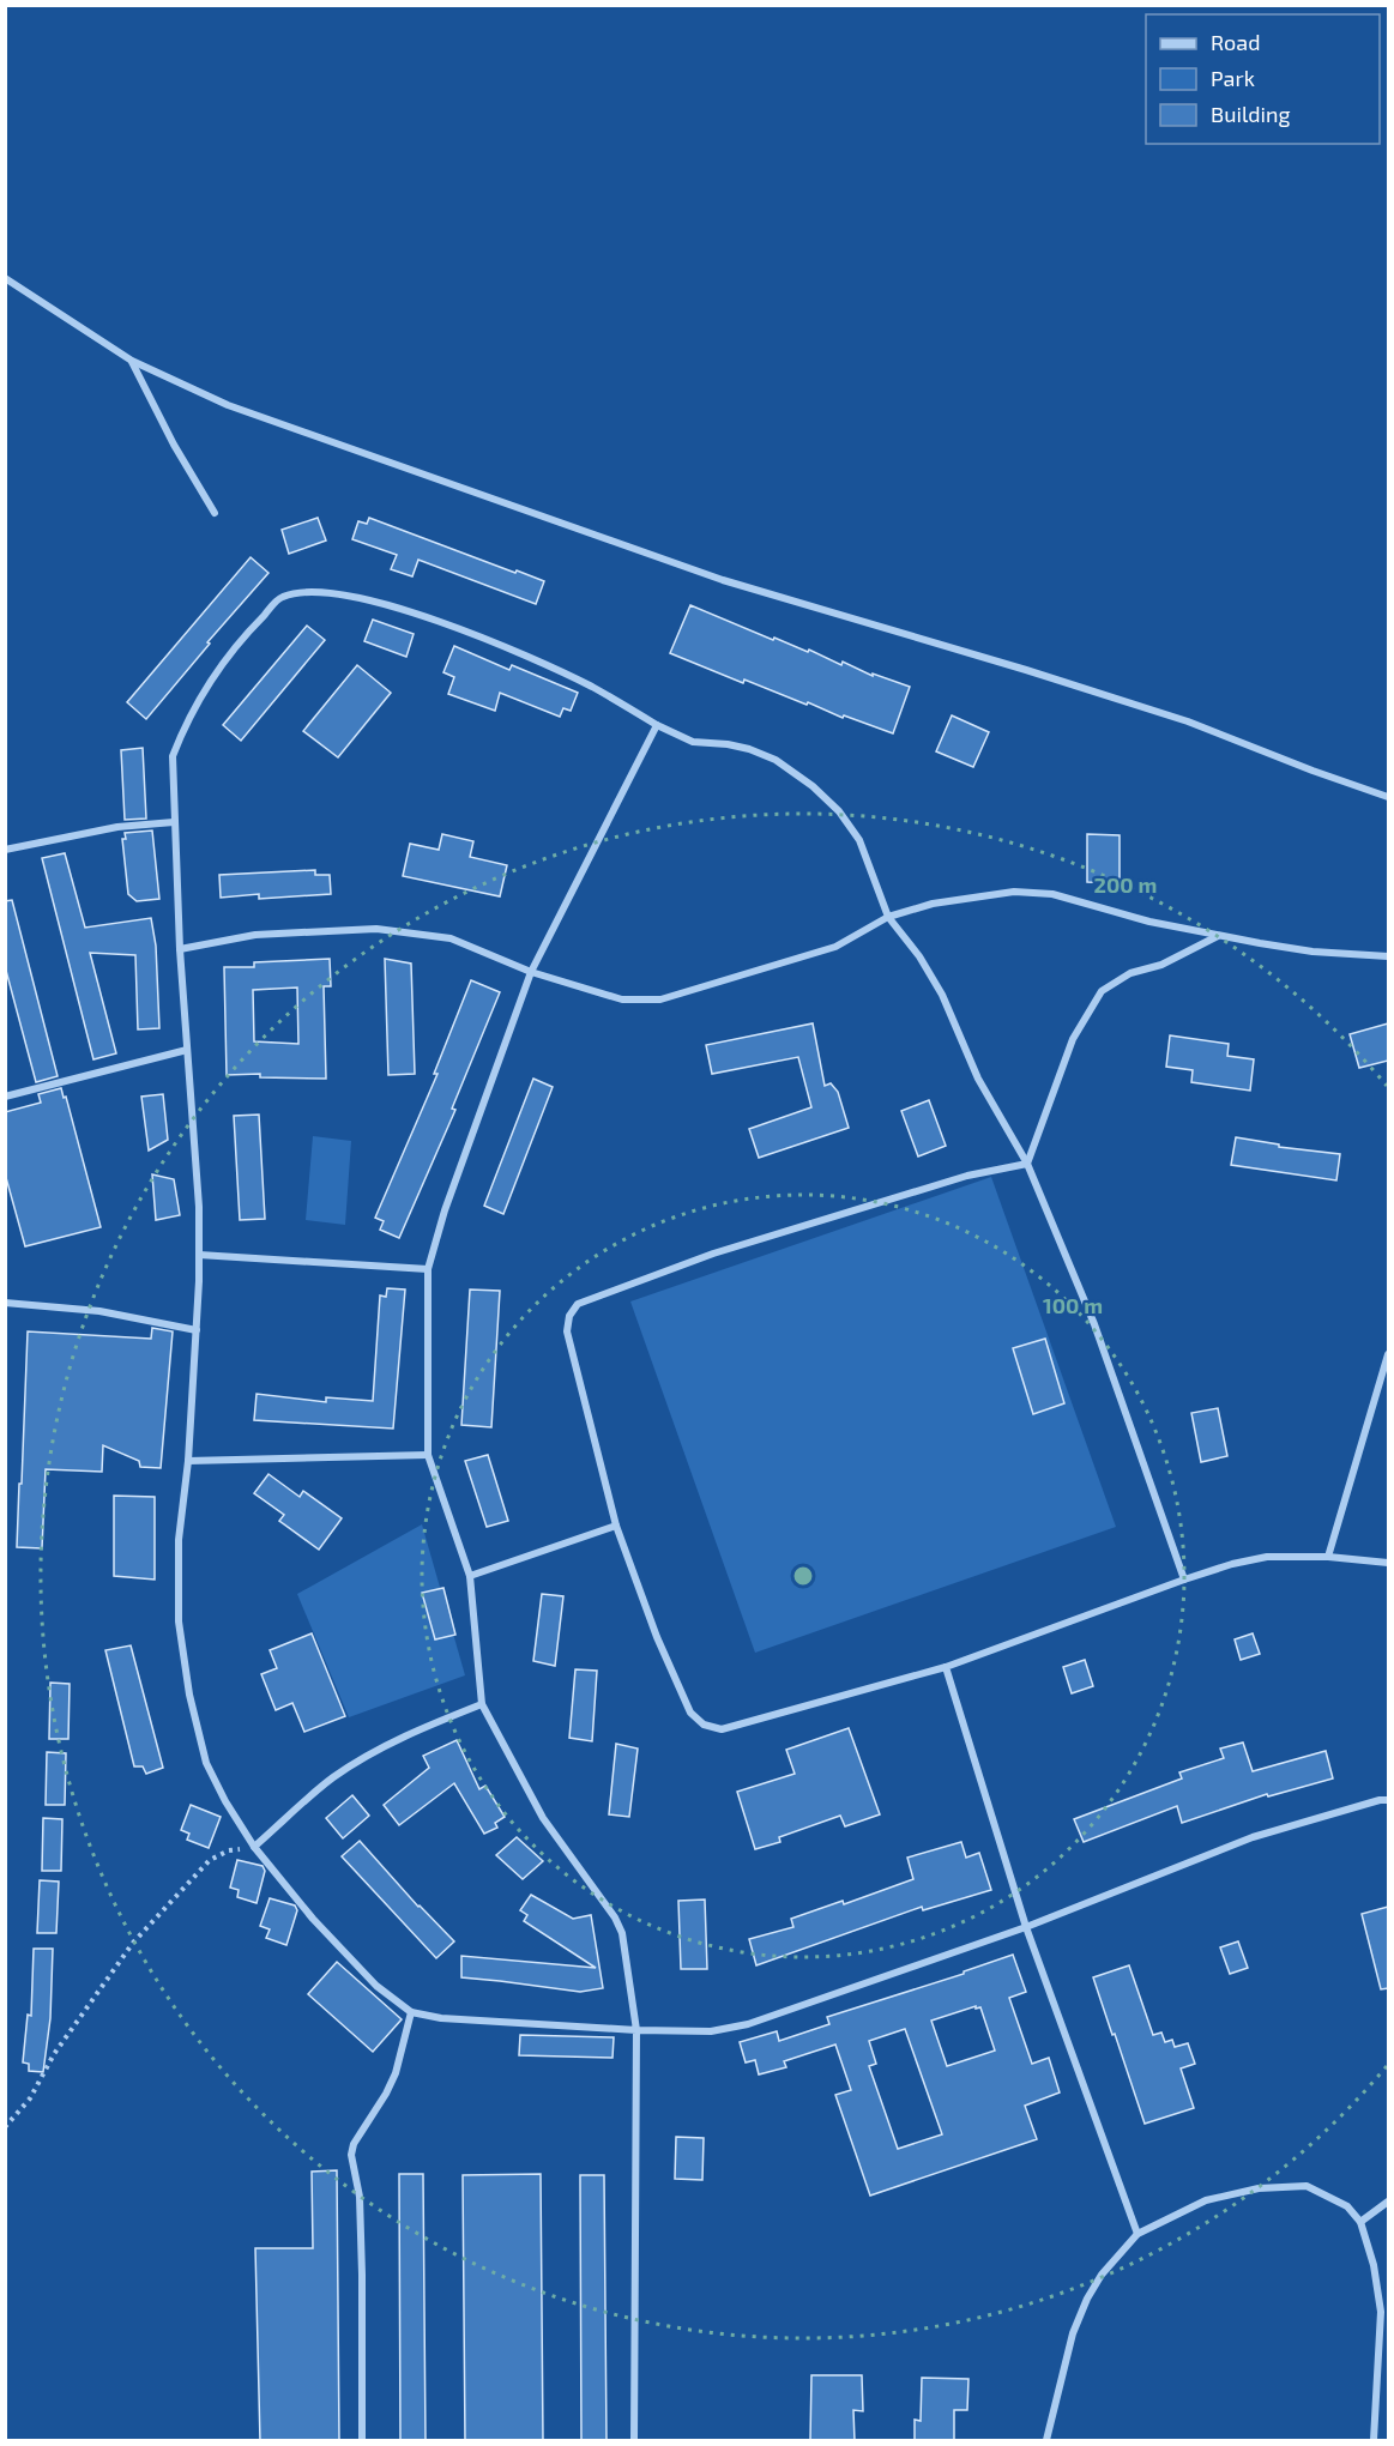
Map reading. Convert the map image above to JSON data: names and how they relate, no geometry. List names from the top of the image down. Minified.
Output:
{"legend":["Road","Park","Building"],"rings":["200 m","100 m"]}
